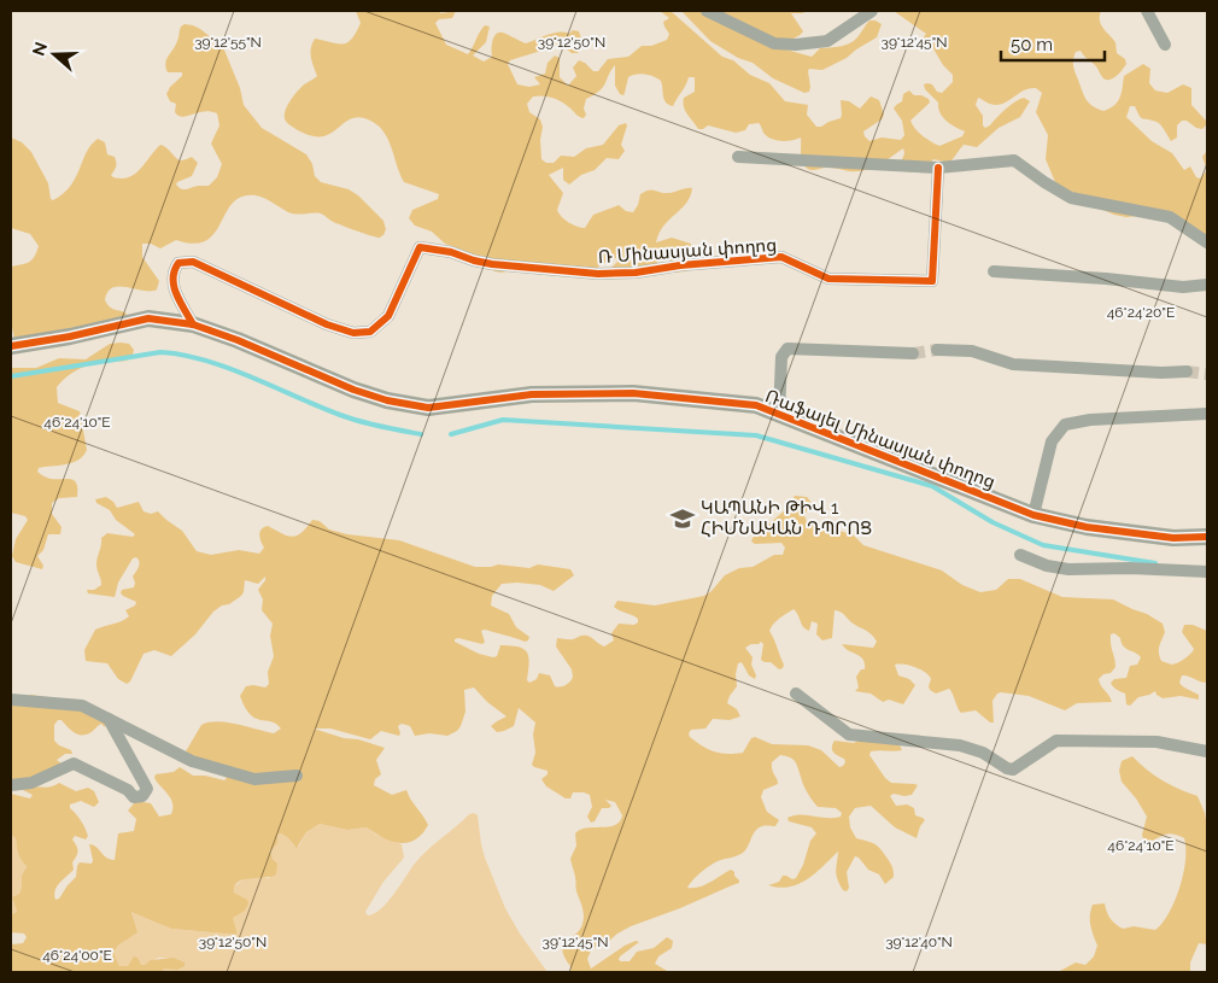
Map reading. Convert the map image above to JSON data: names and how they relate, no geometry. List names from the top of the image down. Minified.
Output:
{"streets":{"street":["Ռ Մինասյան փողոց","Ռաֆայել Մինասյան փողոց"]},"crossings":[["Ռ Մինասյան փողոց","Ռաֆայել Մինասյան փողոց"]],"places":{"school or university":["ԿԱՊԱՆԻ ԹԻՎ 1 ՀԻՄՆԱԿԱՆ ԴՊՐՈՑ"]},"scale_bar":"50 m","north":"left","coordinates":["39°12'55\"N","39°12'50\"N","39°12'45\"N","46°24'20\"E","46°24'10\"E","39°12'40\"N","46°24'00\"E"]}
